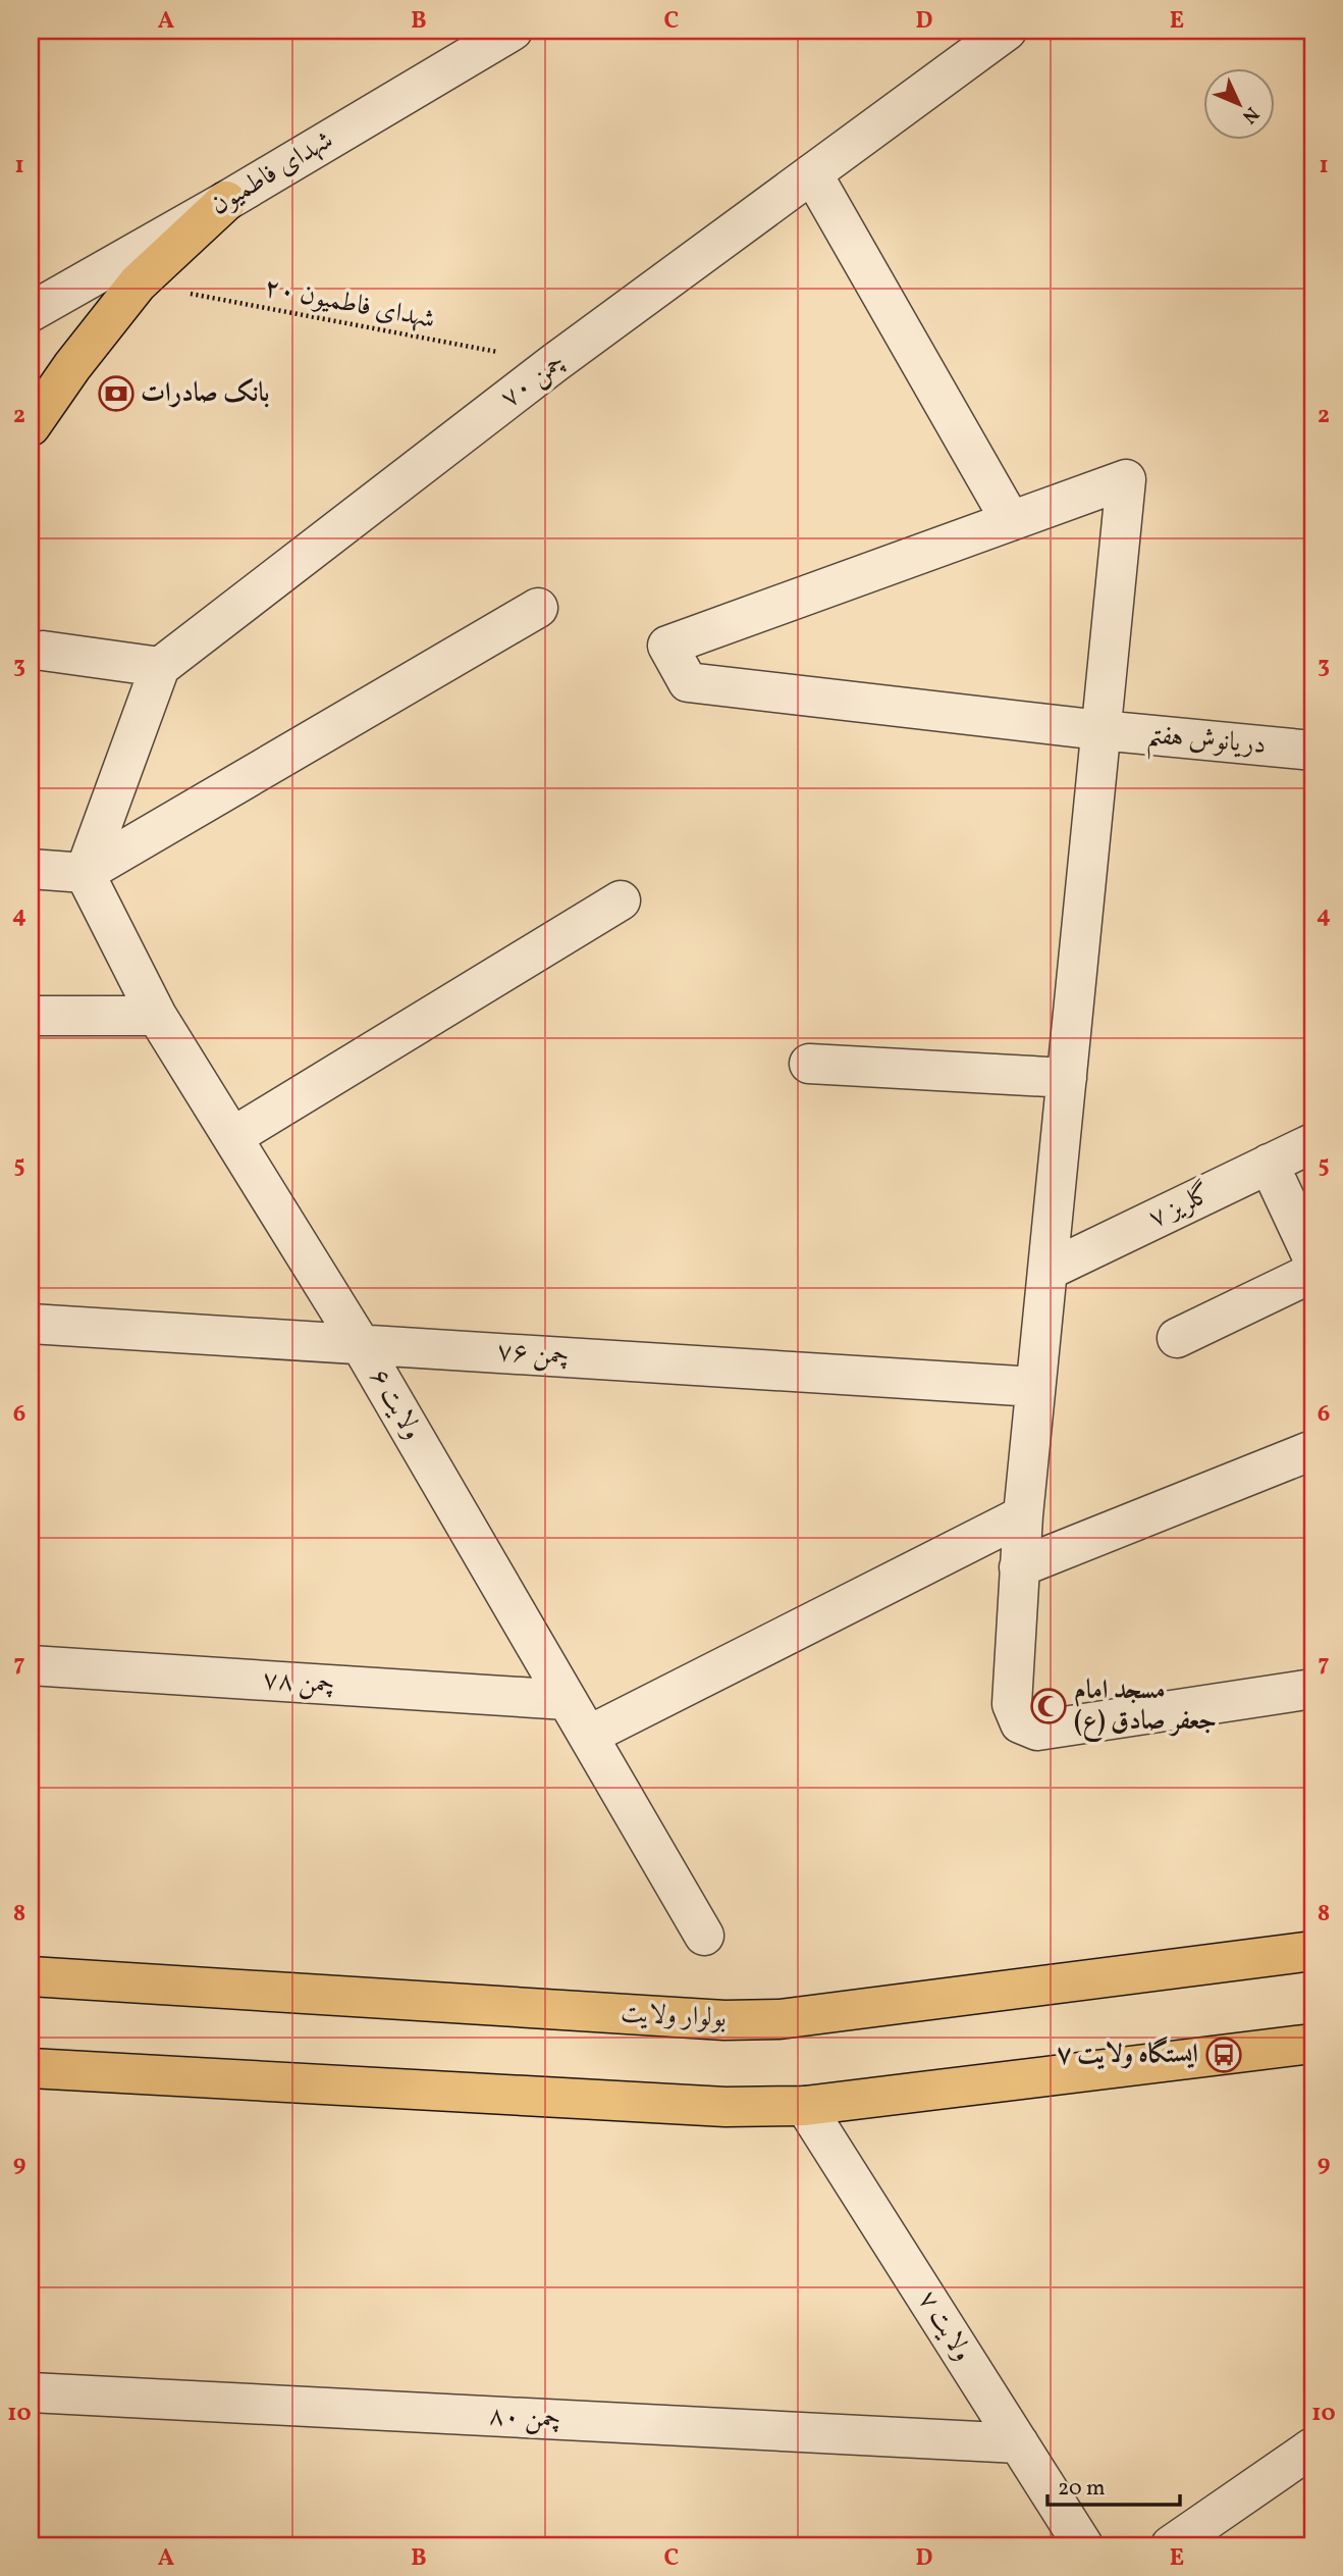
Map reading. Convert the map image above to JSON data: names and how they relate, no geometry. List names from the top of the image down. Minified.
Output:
{"streets":{"main road":["بولوار ولایت"],"street":["شهدای فاطمیون","چمن ۷۰","دریانوش هفتم","گلریز ۷","چمن ۷۶","ولایت ۶","چمن ۷۸","ولایت ۷","چمن ۸۰"],"path":["شهدای فاطمیون ۲۰"]},"crossings":[["شهدای فاطمیون ۲۰","چمن ۷۰"],["چمن ۷۶","ولایت ۶"],["ولایت ۶","چمن ۷۸"],["ولایت ۷","چمن ۸۰"]],"places":{"bank":["بانک صادرات"],"mosque":["مسجد امام جعفر صادق (ع)"],"bus stop":["ایستگاه ولایت ۷"]},"scale_bar":"20 m","north":"bottom right","grid":{"columns":["A","B","C","D","E"],"rows":["1","2","3","4","5","6","7","8","9","10"]}}
